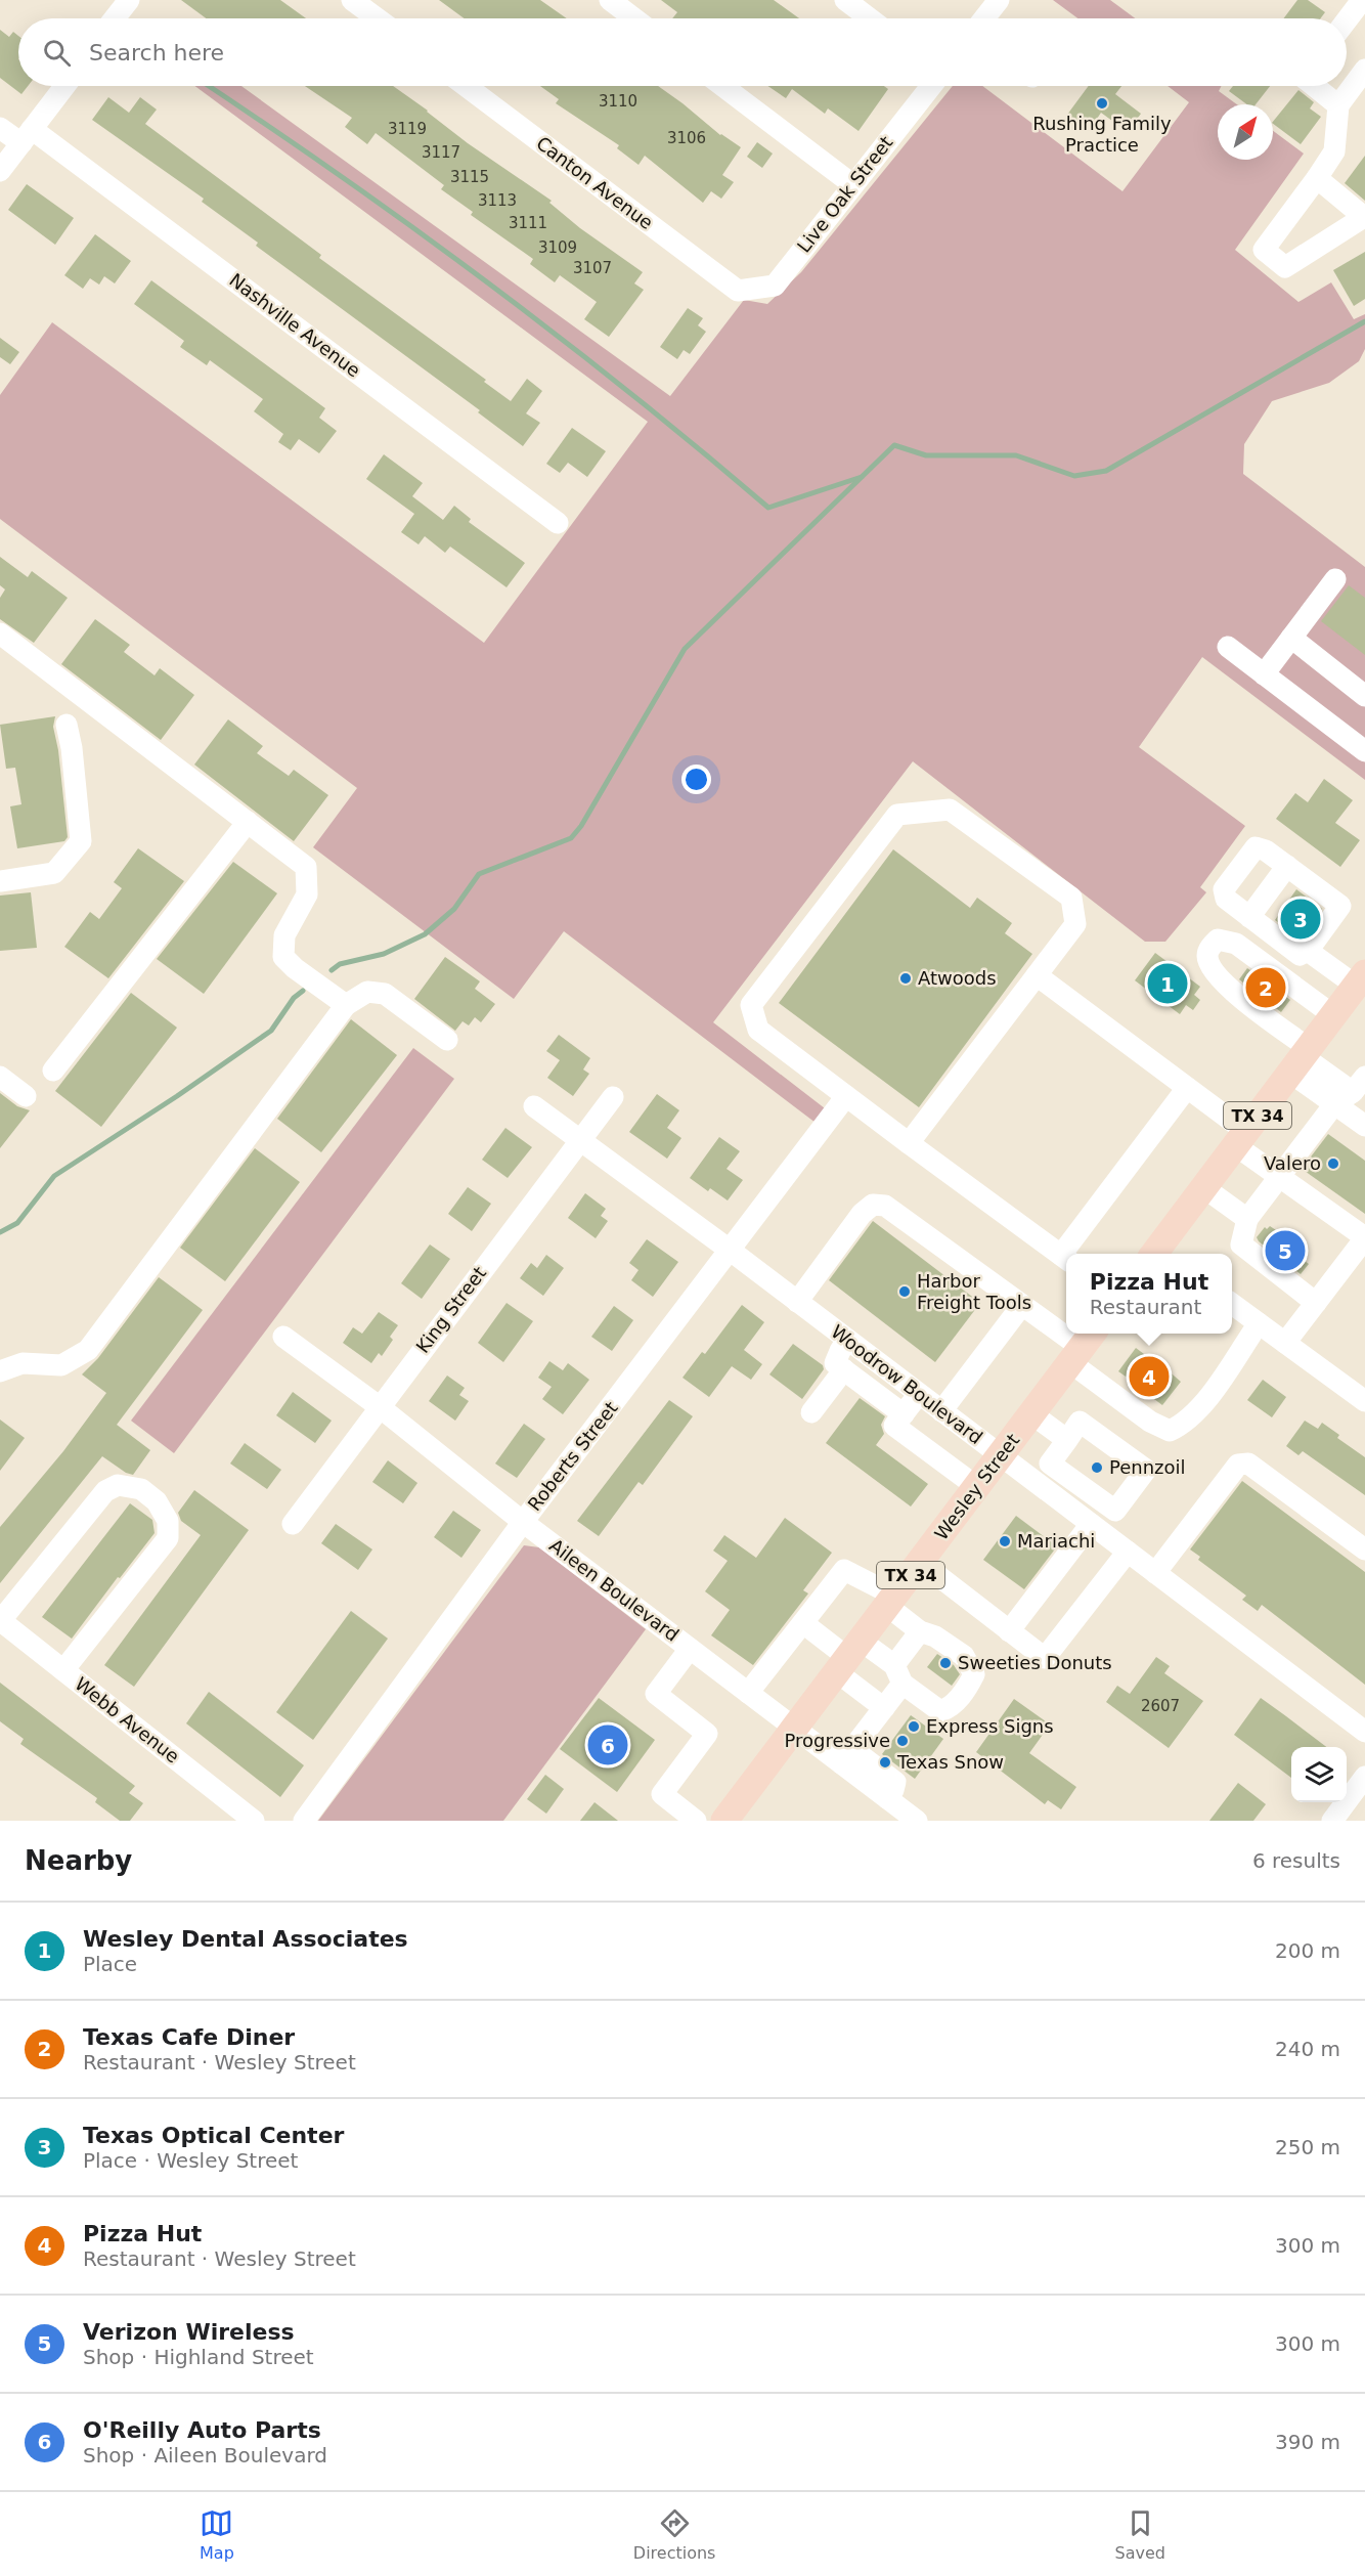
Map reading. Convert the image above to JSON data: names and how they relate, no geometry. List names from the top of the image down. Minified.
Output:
{"streets":{"main road":["TX 34","Wesley Street"],"street":["Canton Avenue","Live Oak Street","Nashville Avenue","King Street","Woodrow Boulevard","Roberts Street","Aileen Boulevard","Webb Avenue"]},"crossings":[["Canton Avenue","Live Oak Street"],["King Street","Woodrow Boulevard"],["King Street","Aileen Boulevard"],["Woodrow Boulevard","Roberts Street"],["Woodrow Boulevard","Wesley Street"],["Roberts Street","Aileen Boulevard"],["Wesley Street","Aileen Boulevard"]],"places":["Rushing Family Practice","Atwoods","Valero","Harbor Freight Tools","Pennzoil","Mariachi","Sweeties Donuts","Express Signs","Progressive","Texas Snow"],"house_numbers":["3110","3119","3106","3117","3115","3113","3111","3109","3107","2607"],"north":"top right","page":{"search":"Search here","pins":["3","1","2","5","4","6"],"popup":["Pizza Hut","Restaurant"],"heading":["Nearby","6 results"],"list":[{"mark":"1","name":"Wesley Dental Associates","note":"Place","value":"200 m"},{"mark":"2","name":"Texas Cafe Diner","note":"Restaurant · Wesley Street","value":"240 m"},{"mark":"3","name":"Texas Optical Center","note":"Place · Wesley Street","value":"250 m"},{"mark":"4","name":"Pizza Hut","note":"Restaurant · Wesley Street","value":"300 m"},{"mark":"5","name":"Verizon Wireless","note":"Shop · Highland Street","value":"300 m"},{"mark":"6","name":"O'Reilly Auto Parts","note":"Shop · Aileen Boulevard","value":"390 m"}],"nav":["Map","Directions","Saved"]}}
